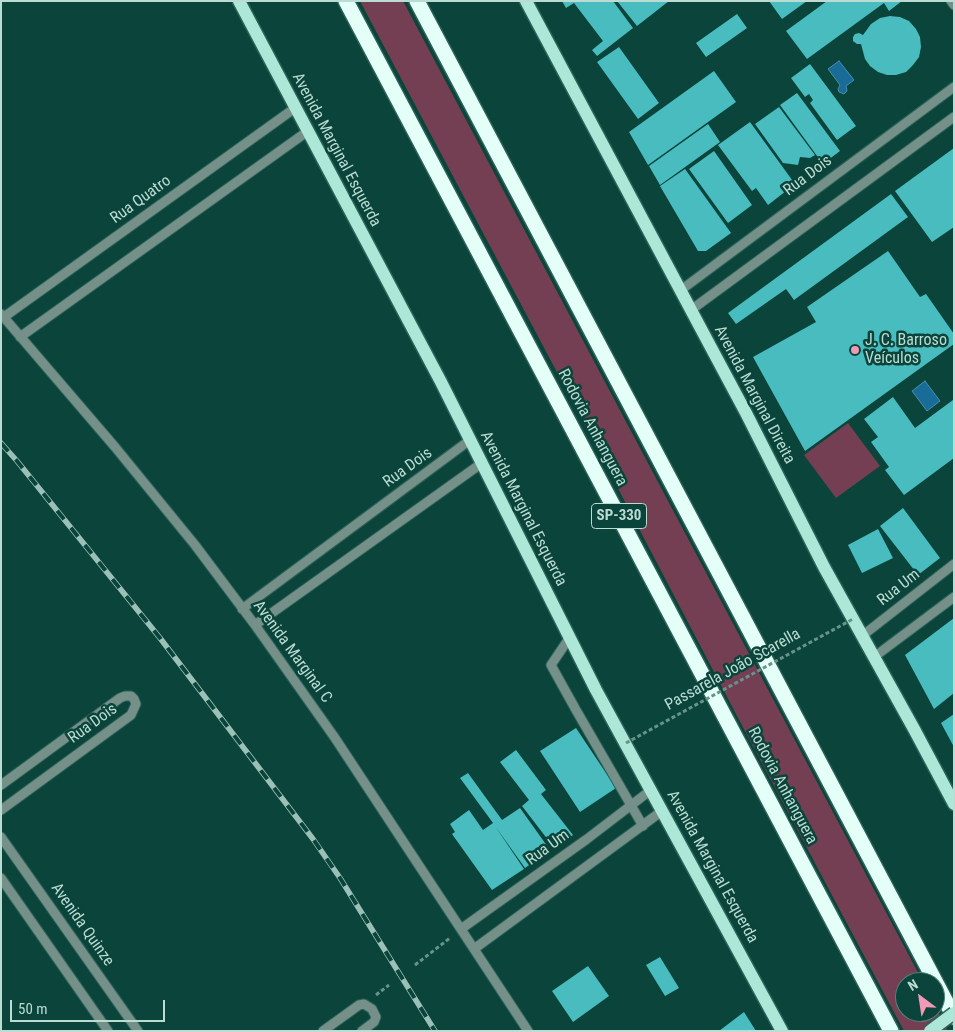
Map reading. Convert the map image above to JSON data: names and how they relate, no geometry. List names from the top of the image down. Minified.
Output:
{"streets":{"highway":["Rodovia Anhanguera","SP-330"],"main road":["Avenida Marginal Esquerda","Avenida Marginal Direita"],"street":["Rua Dois","Rua Quatro","Rua Um","Avenida Marginal C","Avenida Quinze"],"path":["Passarela João Scarella"]},"crossings":[["Avenida Marginal Esquerda","Rua Dois"],["Avenida Marginal Esquerda","Rua Quatro"],["Avenida Marginal Esquerda","Rua Um"],["Avenida Marginal Esquerda","Passarela João Scarella"],["Rua Dois","Avenida Marginal Direita"],["Rua Dois","Avenida Marginal C"],["Rua Quatro","Avenida Marginal C"],["Avenida Marginal Direita","Rua Um"],["Avenida Marginal Direita","Passarela João Scarella"],["Rua Um","Avenida Marginal C"]],"places":["J. C. Barroso Veículos"],"scale_bar":"50 m","north":"top left"}
